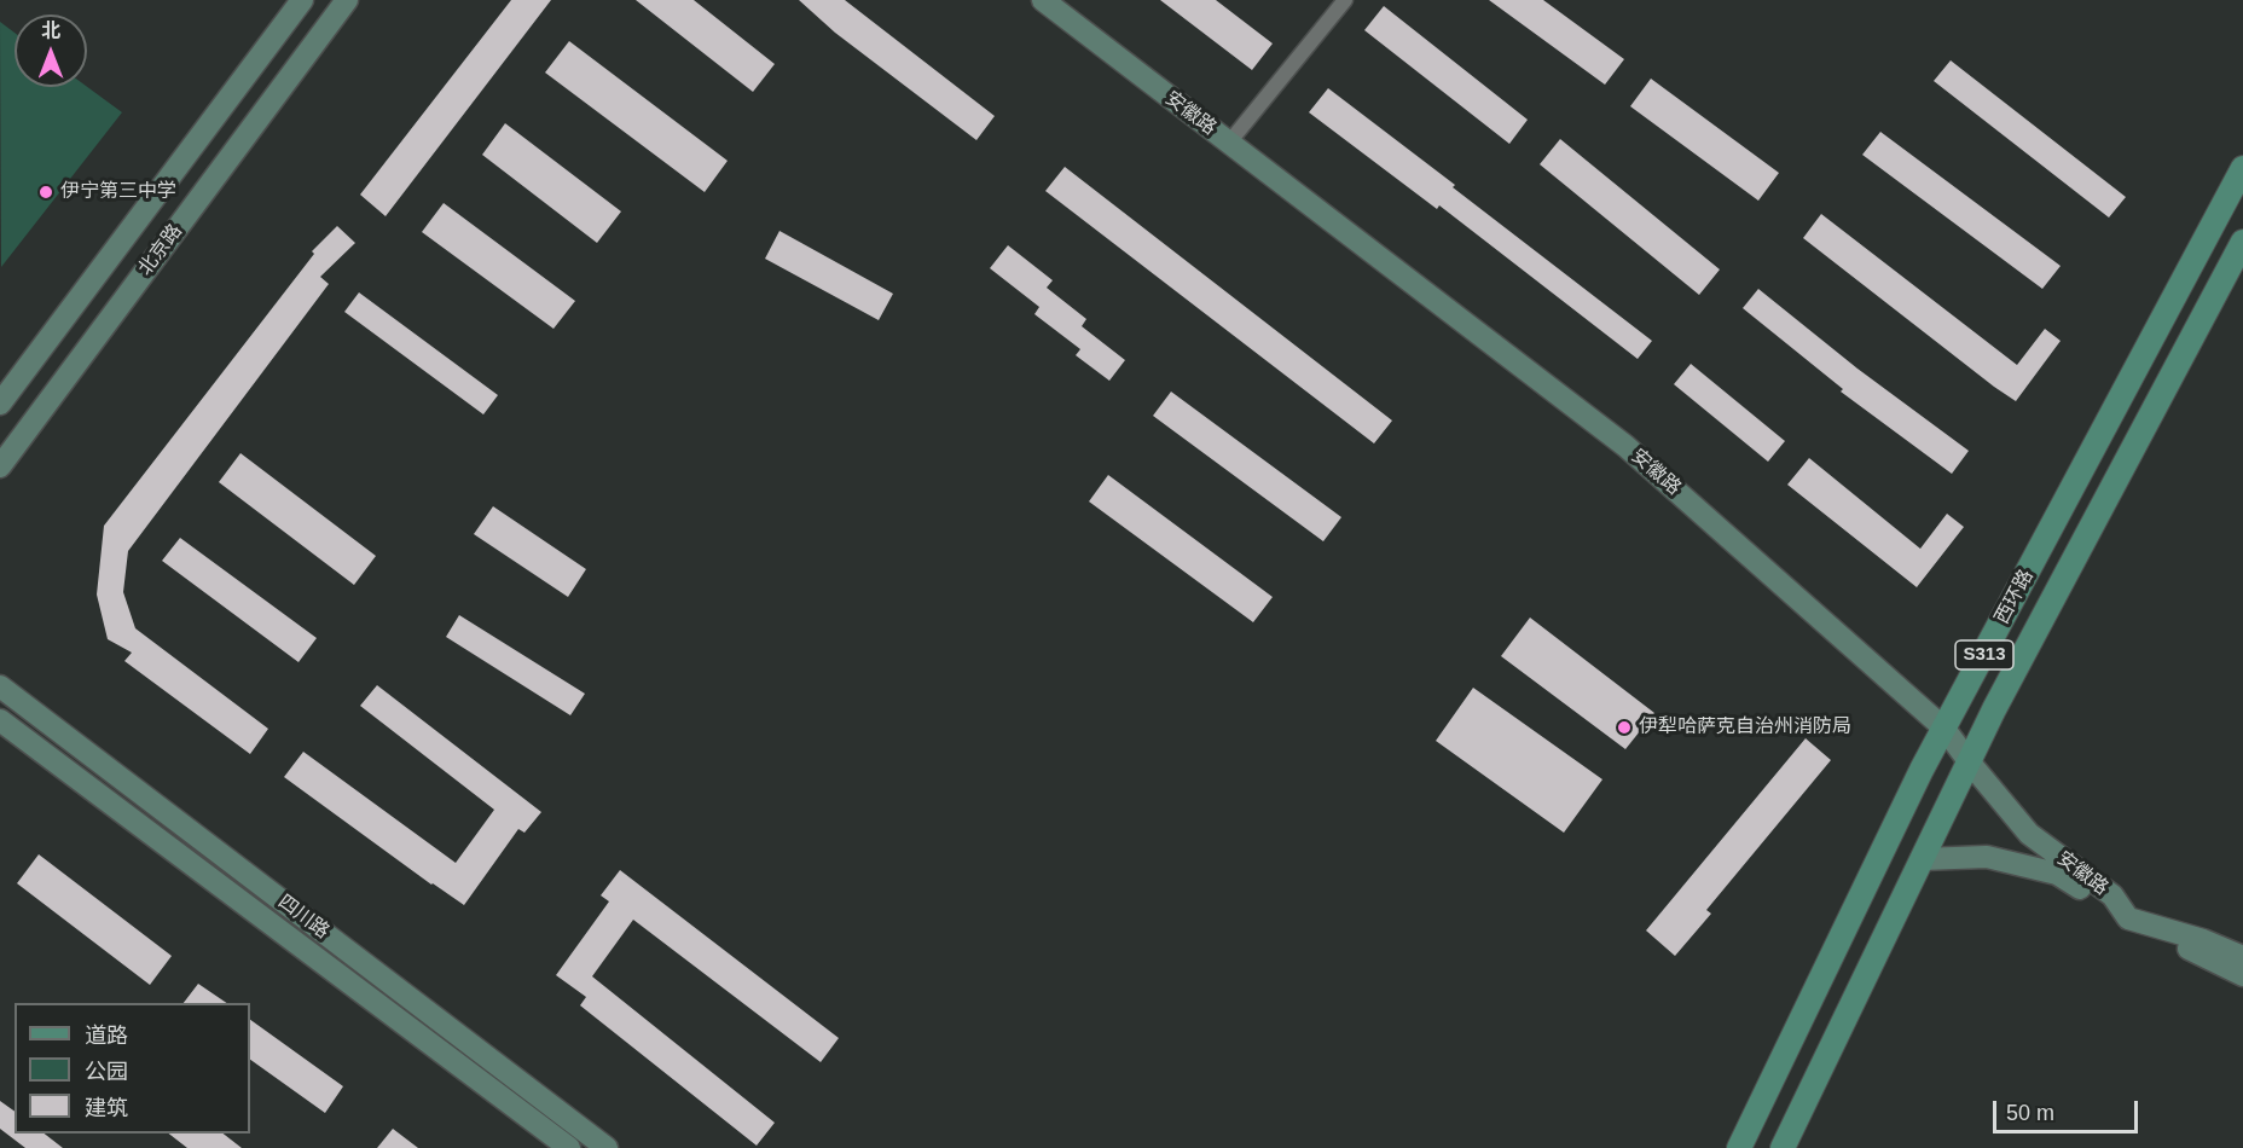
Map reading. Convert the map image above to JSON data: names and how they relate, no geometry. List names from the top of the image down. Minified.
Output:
{"streets":{"main road":["西环路","S313"],"street":["安徽路","北京路","四川路"]},"crossings":[["安徽路","西环路"]],"places":["伊宁第三中学","伊犁哈萨克自治州消防局"],"legend":["道路","公园","建筑"],"scale_bar":"50 m","north":"top"}
